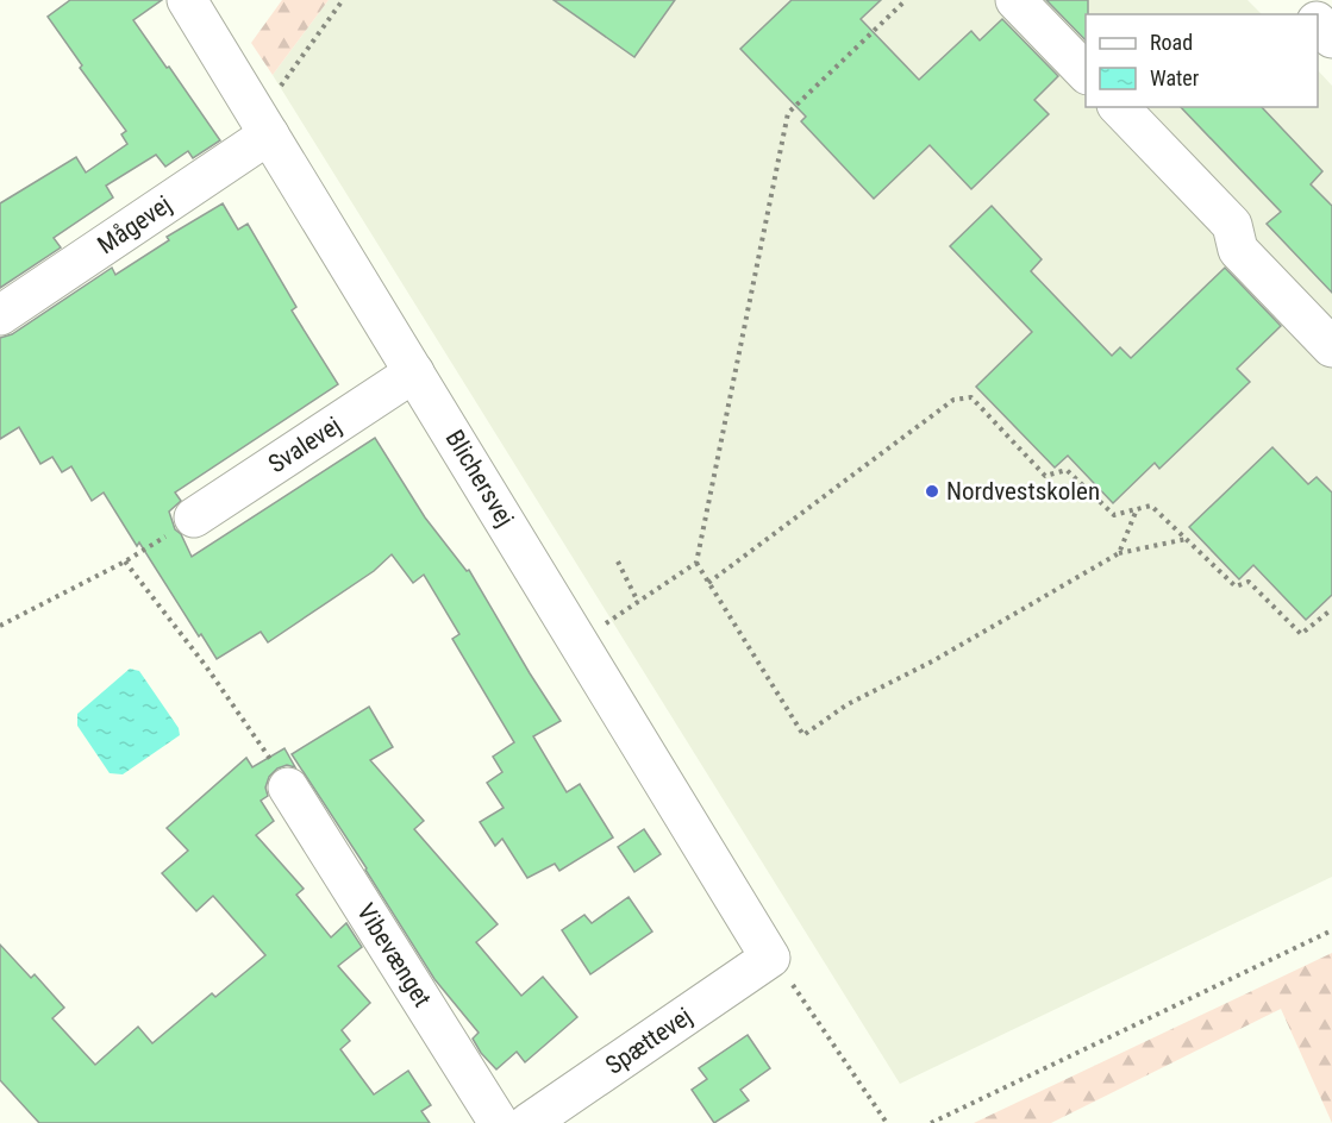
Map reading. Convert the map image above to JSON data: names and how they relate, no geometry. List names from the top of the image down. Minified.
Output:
{"streets":{"street":["Mågevej","Svalevej","Blichersvej","Vibevænget","Spættevej"]},"crossings":[["Mågevej","Blichersvej"],["Svalevej","Blichersvej"],["Blichersvej","Spættevej"]],"places":["Nordvestskolen"],"legend":["Road","Water"]}
